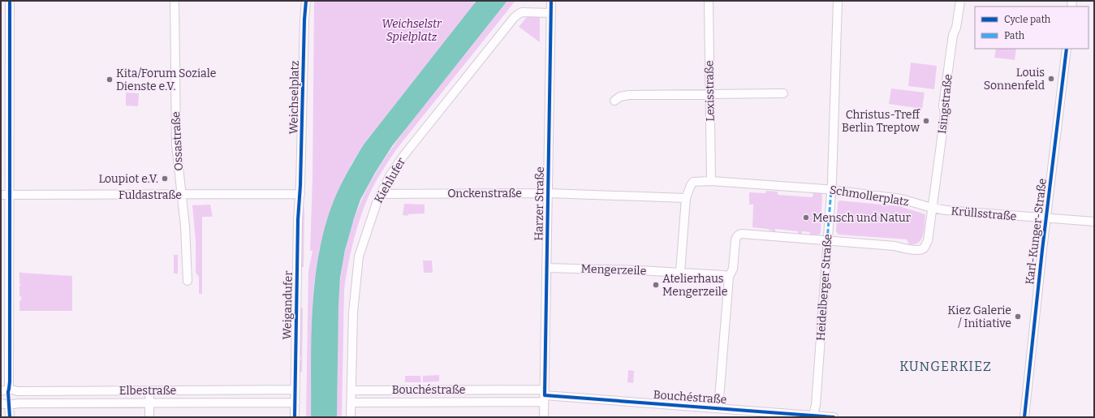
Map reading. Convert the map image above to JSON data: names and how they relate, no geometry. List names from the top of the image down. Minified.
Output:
{"streets":{"street":["Lexisstraße","Weichselplatz","Isingstraße","Ossastraße","Kiehlufer","Onckenstraße","Fuldastraße","Schmollerplatz","Harzer Straße","Krüllsstraße","Karl-Kunger-Straße","Mengerzeile","Heidelberger Straße","Weigandufer","Bouchéstraße","Elbestraße"]},"crossings":[["Lexisstraße","Schmollerplatz"],["Weichselplatz","Fuldastraße"],["Weichselplatz","Weigandufer"],["Isingstraße","Schmollerplatz"],["Isingstraße","Krüllsstraße"],["Ossastraße","Fuldastraße"],["Kiehlufer","Onckenstraße"],["Kiehlufer","Harzer Straße"],["Kiehlufer","Bouchéstraße"],["Onckenstraße","Schmollerplatz"],["Onckenstraße","Harzer Straße"],["Fuldastraße","Weigandufer"],["Schmollerplatz","Krüllsstraße"],["Schmollerplatz","Mengerzeile"],["Schmollerplatz","Heidelberger Straße"],["Harzer Straße","Mengerzeile"],["Harzer Straße","Bouchéstraße"],["Krüllsstraße","Karl-Kunger-Straße"],["Heidelberger Straße","Bouchéstraße"],["Weigandufer","Elbestraße"]],"districts":["KUNGERKIEZ"],"parks":["Weichselstr Spielplatz"],"places":["Louis Sonnenfeld","Kita/Forum Soziale Dienste e.V.","Christus-Treff Berlin Treptow","Loupiot e.V.","Mensch und Natur","Atelierhaus Mengerzeile","Kiez Galerie / Initiative"],"legend":["Cycle path","Path"]}
